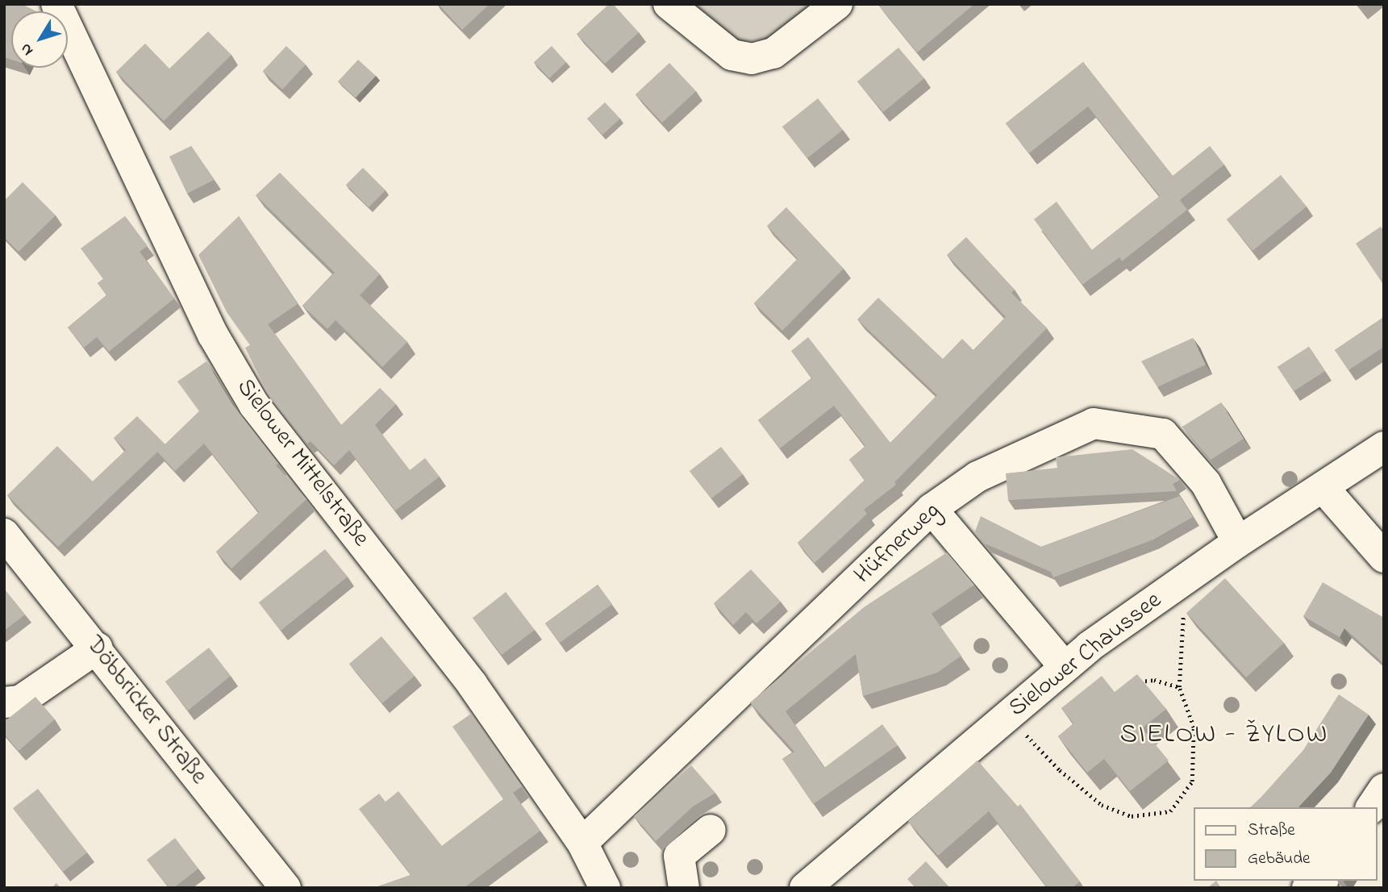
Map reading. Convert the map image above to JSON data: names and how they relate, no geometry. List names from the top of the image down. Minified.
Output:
{"streets":{"street":["Sielower Mittelstraße","Hüfnerweg","Sielower Chaussee","Döbbricker Straße"]},"crossings":[["Sielower Mittelstraße","Hüfnerweg"],["Hüfnerweg","Sielower Chaussee"]],"districts":["SIELOW - ŽYLOW"],"legend":["Straße","Gebäude"],"north":"bottom left"}
